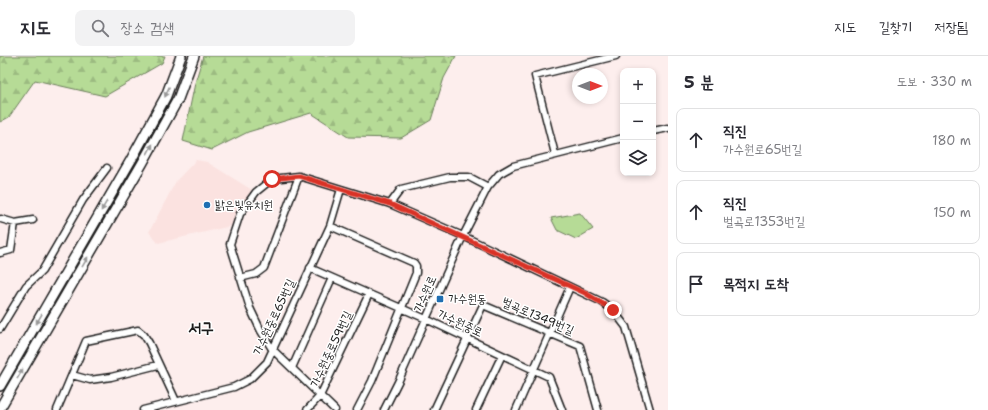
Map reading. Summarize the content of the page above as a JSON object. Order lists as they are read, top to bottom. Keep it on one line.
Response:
{"streets":{"street":["가수원로","벌곡로1349번길","가수원중로65번길","가수원중로","가수원중로59번길"]},"crossings":[["가수원로","가수원중로"],["벌곡로1349번길","가수원중로"],["가수원중로65번길","가수원중로"],["가수원중로","가수원중로59번길"]],"districts":["서구"],"places":{"other":["밝은빛유치원"],"transit":["가수원동"]},"north":"right","page":{"header":"지도","search":"장소 검색","nav":["지도","길찾기","저장됨"],"heading":["5 분","도보 · 330 m"],"map_buttons":["+","−"],"list":[["직진","가수원로65번길","180 m"],["직진","벌곡로1353번길","150 m"],"목적지 도착"]}}
